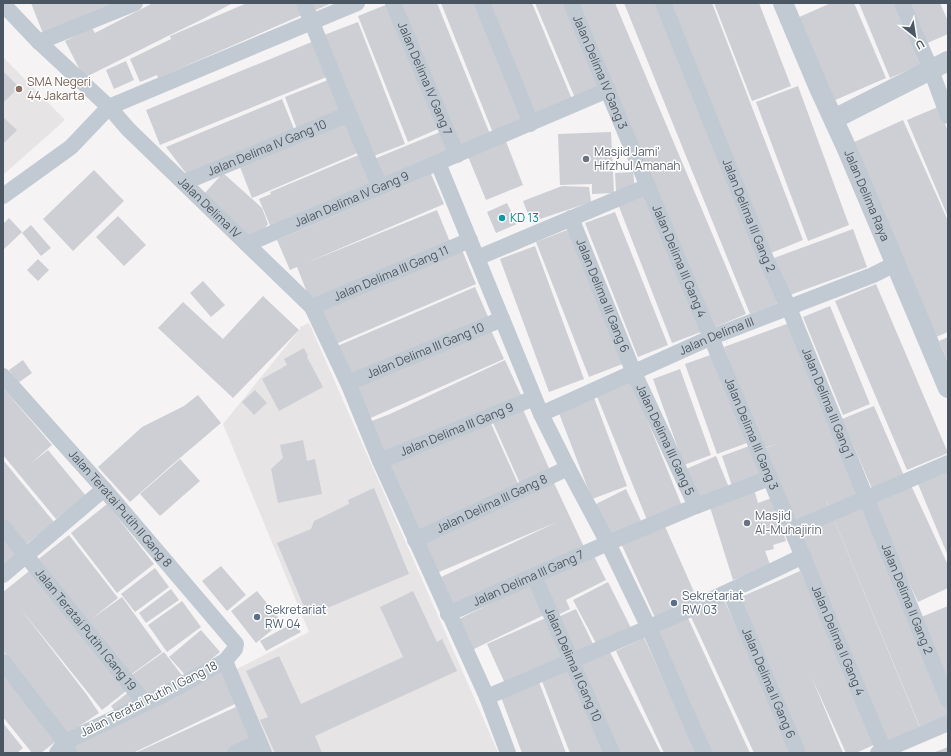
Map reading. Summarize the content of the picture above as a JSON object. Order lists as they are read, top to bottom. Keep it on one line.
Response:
{"streets":{"street":["Jalan Delima IV Gang 3","Jalan Delima IV Gang 7","Jalan Delima IV Gang 10","Jalan Delima Raya","Jalan Delima IV Gang 9","Jalan Delima IV","Jalan Delima III Gang 2","Jalan Delima III Gang 4","Jalan Delima III Gang 11","Jalan Delima III Gang 6","Jalan Delima III","Jalan Delima III Gang 10","Jalan Delima III Gang 1","Jalan Delima III Gang 9","Jalan Delima III Gang 3","Jalan Delima III Gang 5","Jalan Delima III Gang 8","Jalan Teratai Putih II Gang 8","Jalan Delima III Gang 7","Jalan Delima II Gang 2","Jalan Teratai Putih I Gang 19","Jalan Delima II Gang 4","Jalan Delima II Gang 10","Jalan Delima II Gang 6","Jalan Teratai Putih I Gang 18"]},"crossings":[["Jalan Delima IV Gang 3","Jalan Delima IV Gang 9"],["Jalan Delima IV Gang 3","Jalan Delima III Gang 4"],["Jalan Delima IV Gang 7","Jalan Delima IV Gang 9"],["Jalan Delima IV Gang 10","Jalan Delima IV"],["Jalan Delima Raya","Jalan Delima III"],["Jalan Delima IV Gang 9","Jalan Delima IV"],["Jalan Delima IV","Jalan Delima III Gang 11"],["Jalan Delima III Gang 2","Jalan Delima III"],["Jalan Delima III Gang 2","Jalan Delima III Gang 1"],["Jalan Delima III Gang 4","Jalan Delima III"],["Jalan Delima III Gang 4","Jalan Delima III Gang 3"],["Jalan Delima III Gang 6","Jalan Delima III"],["Jalan Delima III Gang 6","Jalan Delima III Gang 5"],["Jalan Delima III","Jalan Delima III Gang 1"],["Jalan Delima III","Jalan Delima III Gang 3"],["Jalan Delima III","Jalan Delima III Gang 5"],["Jalan Delima III Gang 1","Jalan Delima II Gang 2"],["Jalan Delima III Gang 3","Jalan Delima III Gang 7"],["Jalan Delima III Gang 3","Jalan Delima II Gang 4"],["Jalan Delima III Gang 5","Jalan Delima III Gang 7"],["Jalan Teratai Putih II Gang 8","Jalan Teratai Putih I Gang 18"],["Jalan Delima III Gang 7","Jalan Delima II Gang 10"],["Jalan Teratai Putih I Gang 19","Jalan Teratai Putih I Gang 18"]],"places":["SMA Negeri 44 Jakarta","Masjid Jami' Hifzhul Amanah","KD 13","Masjid Al-Muhajirin","Sekretariat RW 03","Sekretariat RW 04"],"north":"bottom right"}
